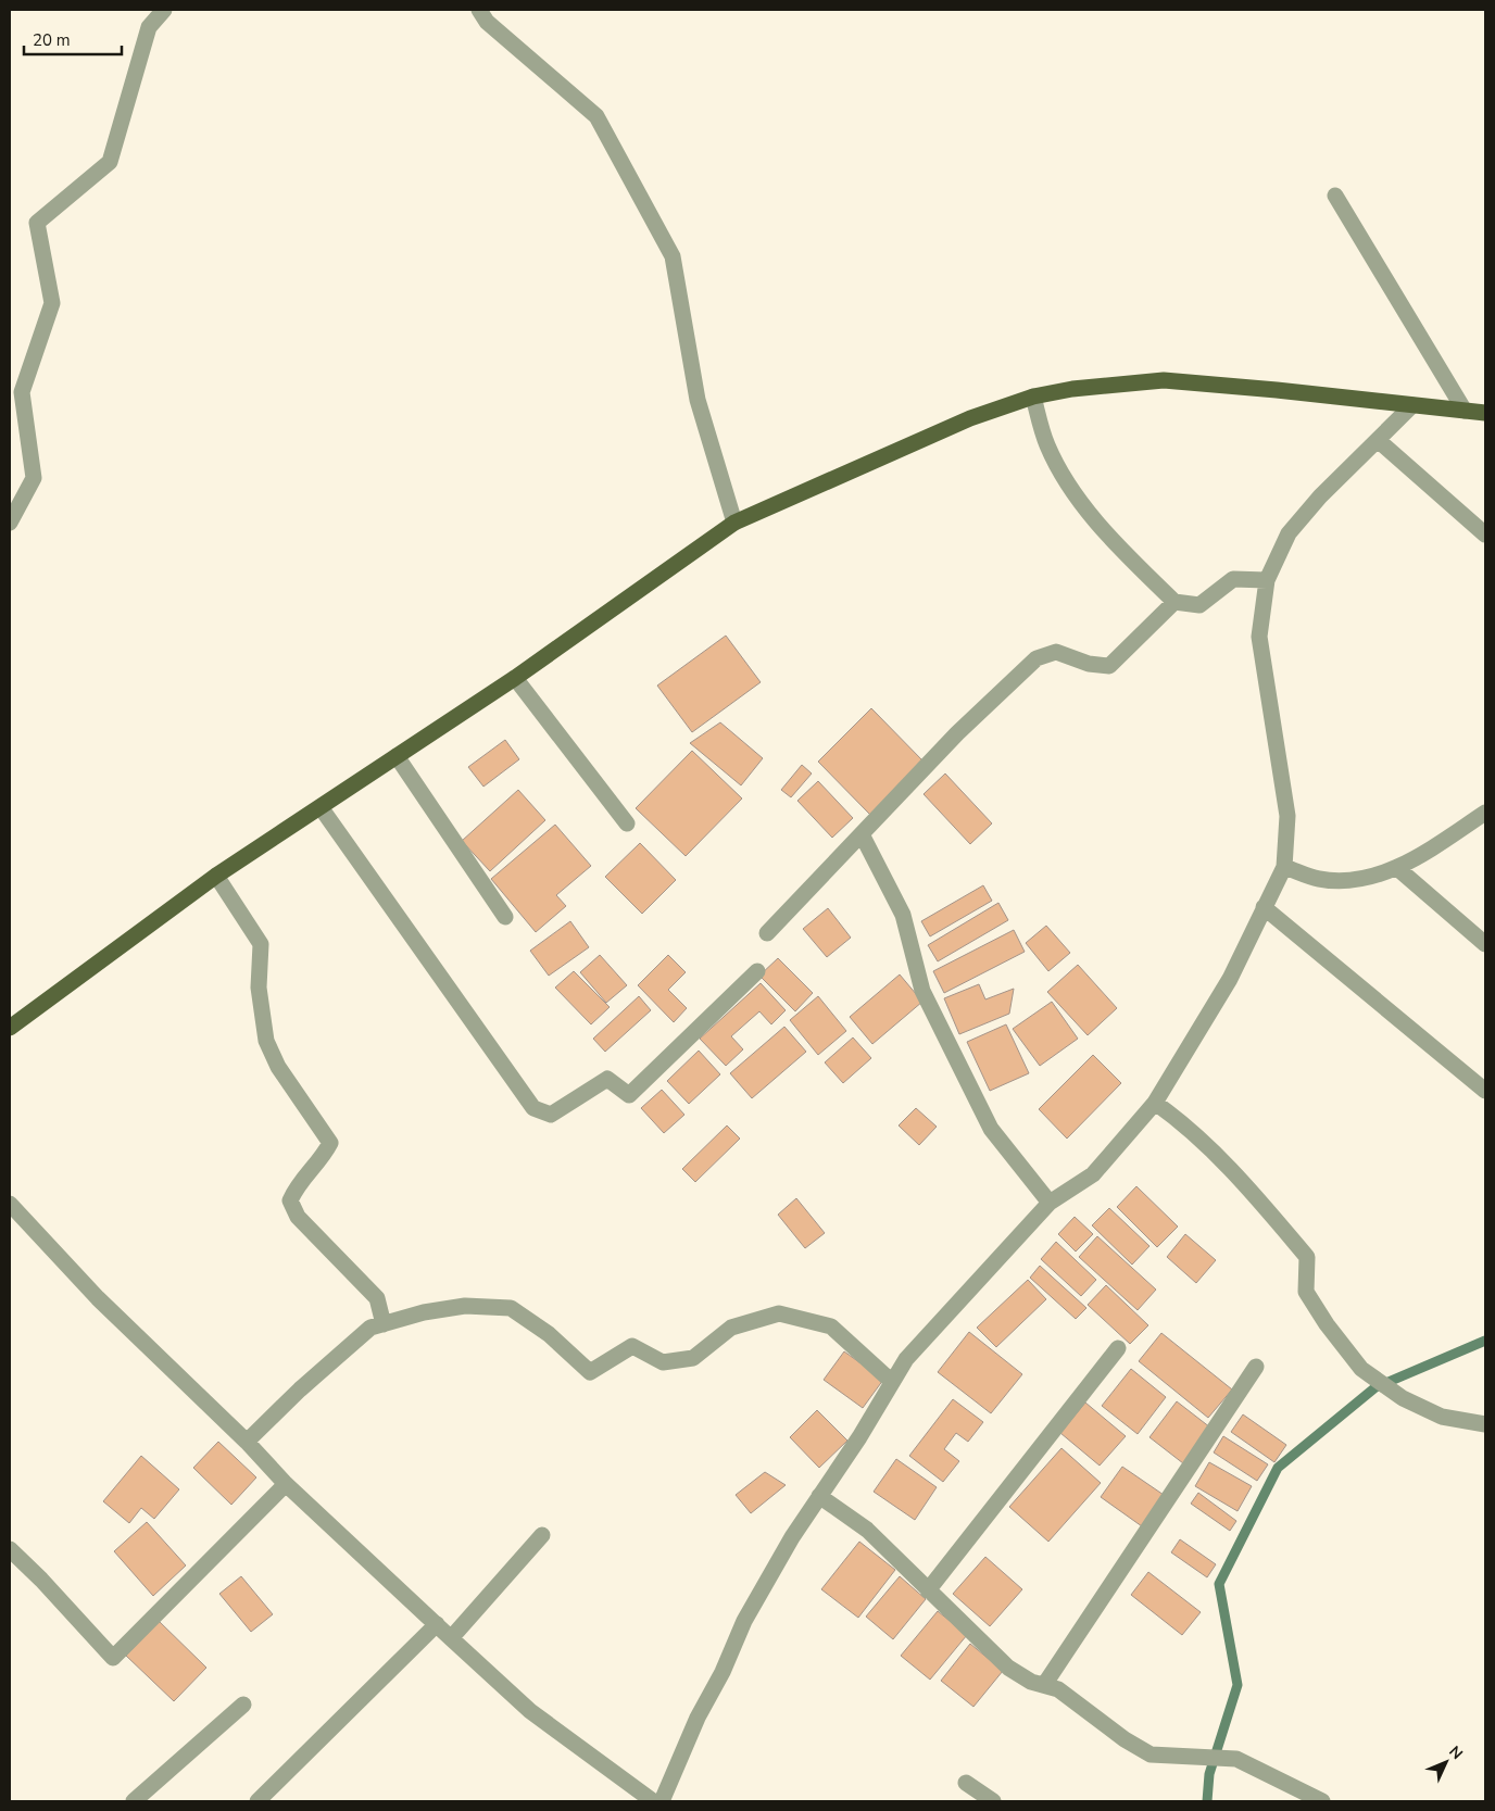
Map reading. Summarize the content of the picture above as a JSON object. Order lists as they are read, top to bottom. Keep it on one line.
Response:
{"scale_bar":"20 m","north":"top right"}
